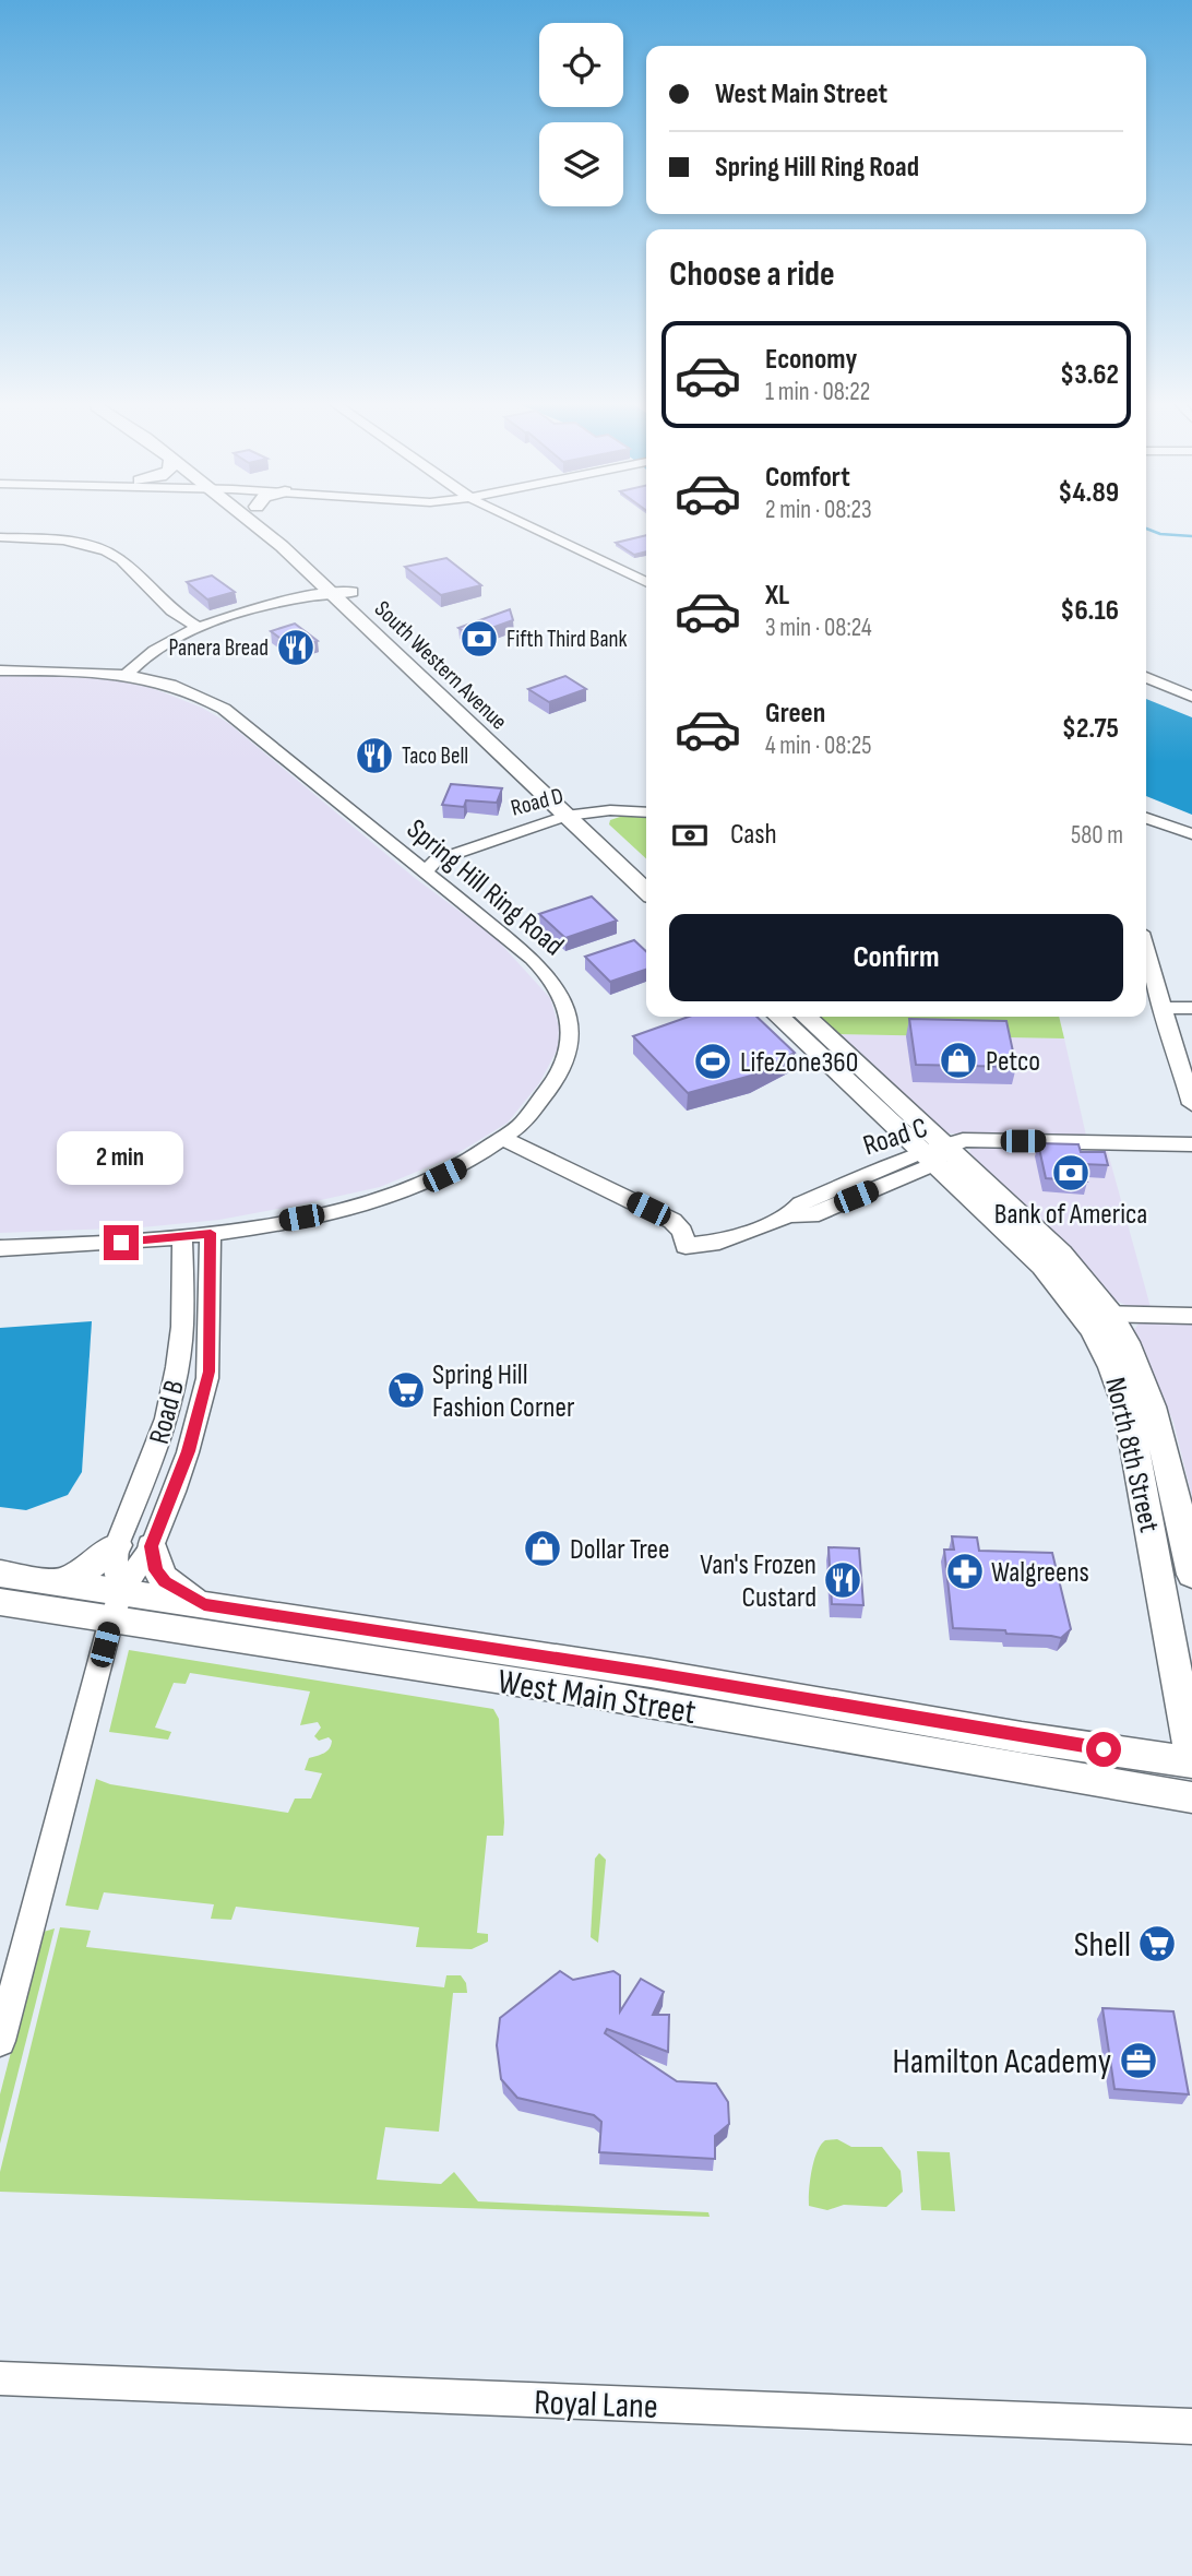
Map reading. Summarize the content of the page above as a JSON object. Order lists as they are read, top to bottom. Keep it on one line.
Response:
{"streets":{"main road":["South Western Avenue","North 8th Street","West Main Street"],"street":["Road D","Spring Hill Ring Road","Road C","Road B","Royal Lane"]},"crossings":[["South Western Avenue","Road D"],["Road D","Spring Hill Ring Road"],["Spring Hill Ring Road","Road C"],["Spring Hill Ring Road","Road B"],["Road C","North 8th Street"],["Road B","West Main Street"],["North 8th Street","West Main Street"]],"places":{"bank":["Fifth Third Bank","Bank of America"],"restaurant":["Panera Bread","Taco Bell","Van's Frozen Custard"],"shop":["Petco","Dollar Tree"],"sports":["LifeZone360"],"supermarket":["Spring Hill Fashion Corner","Shell"],"pharmacy":["Walgreens"],"office":["Hamilton Academy"]},"page":{"banner":["West Main Street","Spring Hill Ring Road"],"heading":"Choose a ride","list":[{"name":"Economy","note":"1 min · 08:22","value":"$3.62"},{"name":"Comfort","note":"2 min · 08:23","value":"$4.89"},{"name":"XL","note":"3 min · 08:24","value":"$6.16"},{"name":"Green","note":"4 min · 08:25","value":"$2.75"}],"pay":["Cash","580 m"],"buttons":"Confirm","bubble":"2 min"}}
